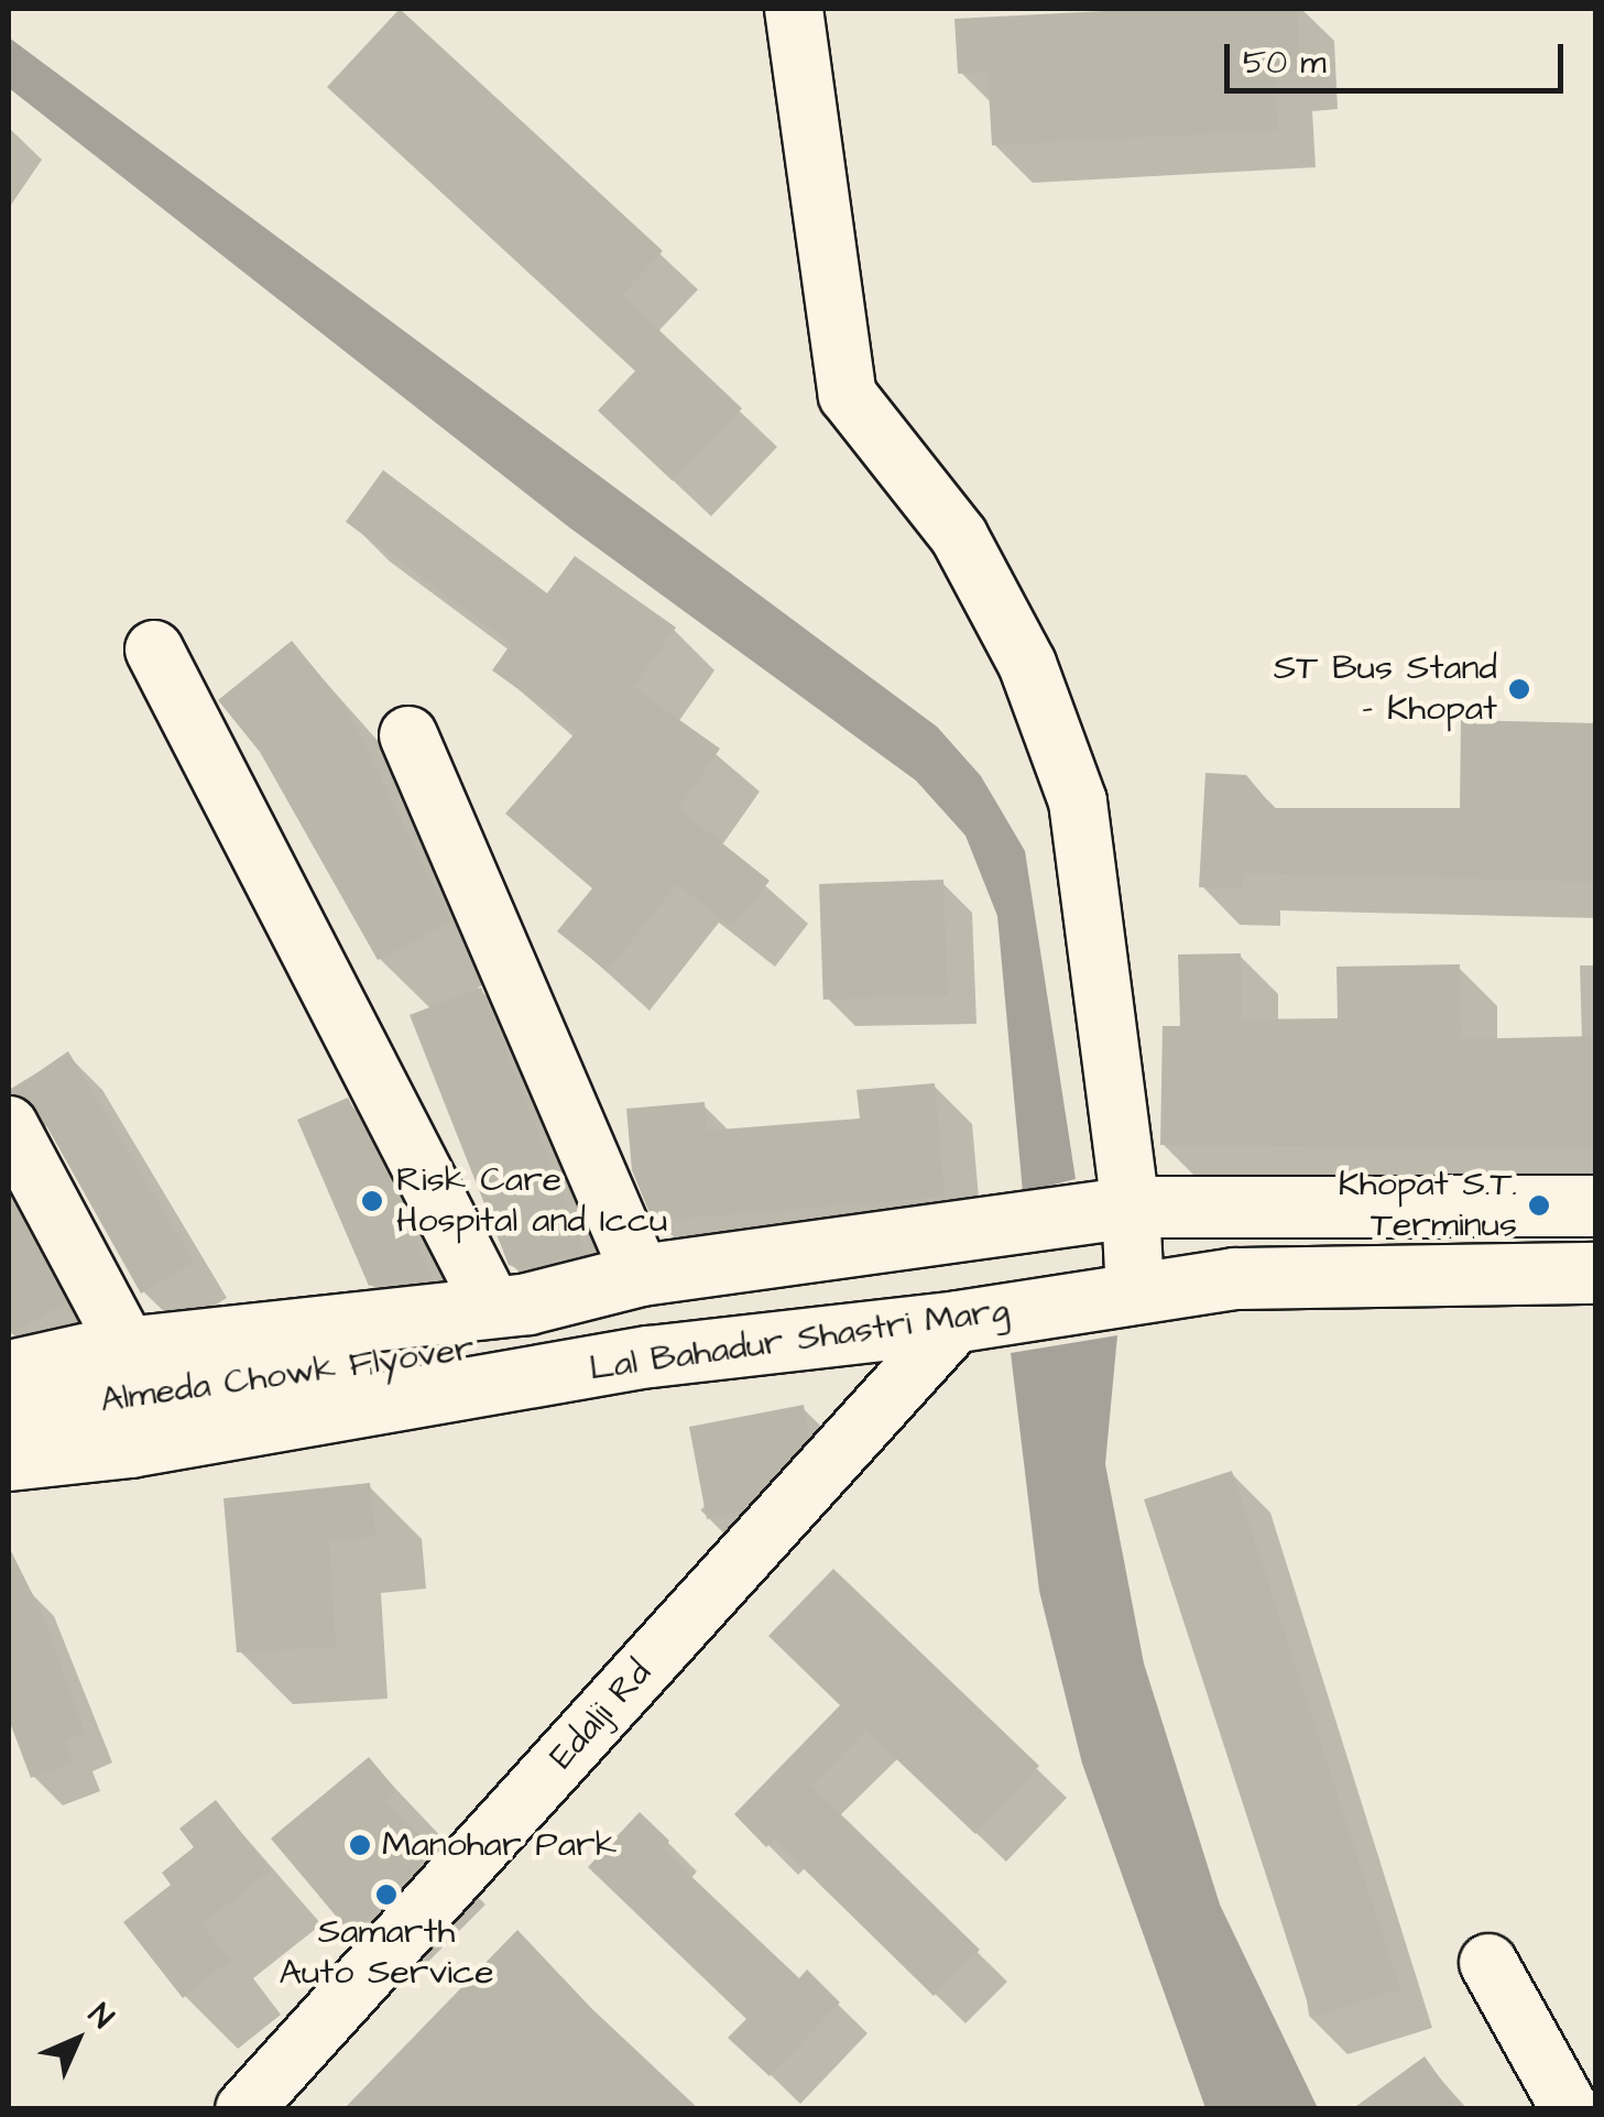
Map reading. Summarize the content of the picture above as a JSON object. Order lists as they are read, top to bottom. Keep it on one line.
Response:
{"streets":{"main road":["Lal Bahadur Shastri Marg","Almeda Chowk Flyover"],"street":["Edalji Rd"]},"crossings":[["Lal Bahadur Shastri Marg","Edalji Rd"]],"places":["ST Bus Stand - Khopat","Risk Care Hospital and Iccu","Khopat S.T. Terminus","Manohar Park","Samarth Auto Service"],"scale_bar":"50 m","north":"top right"}
